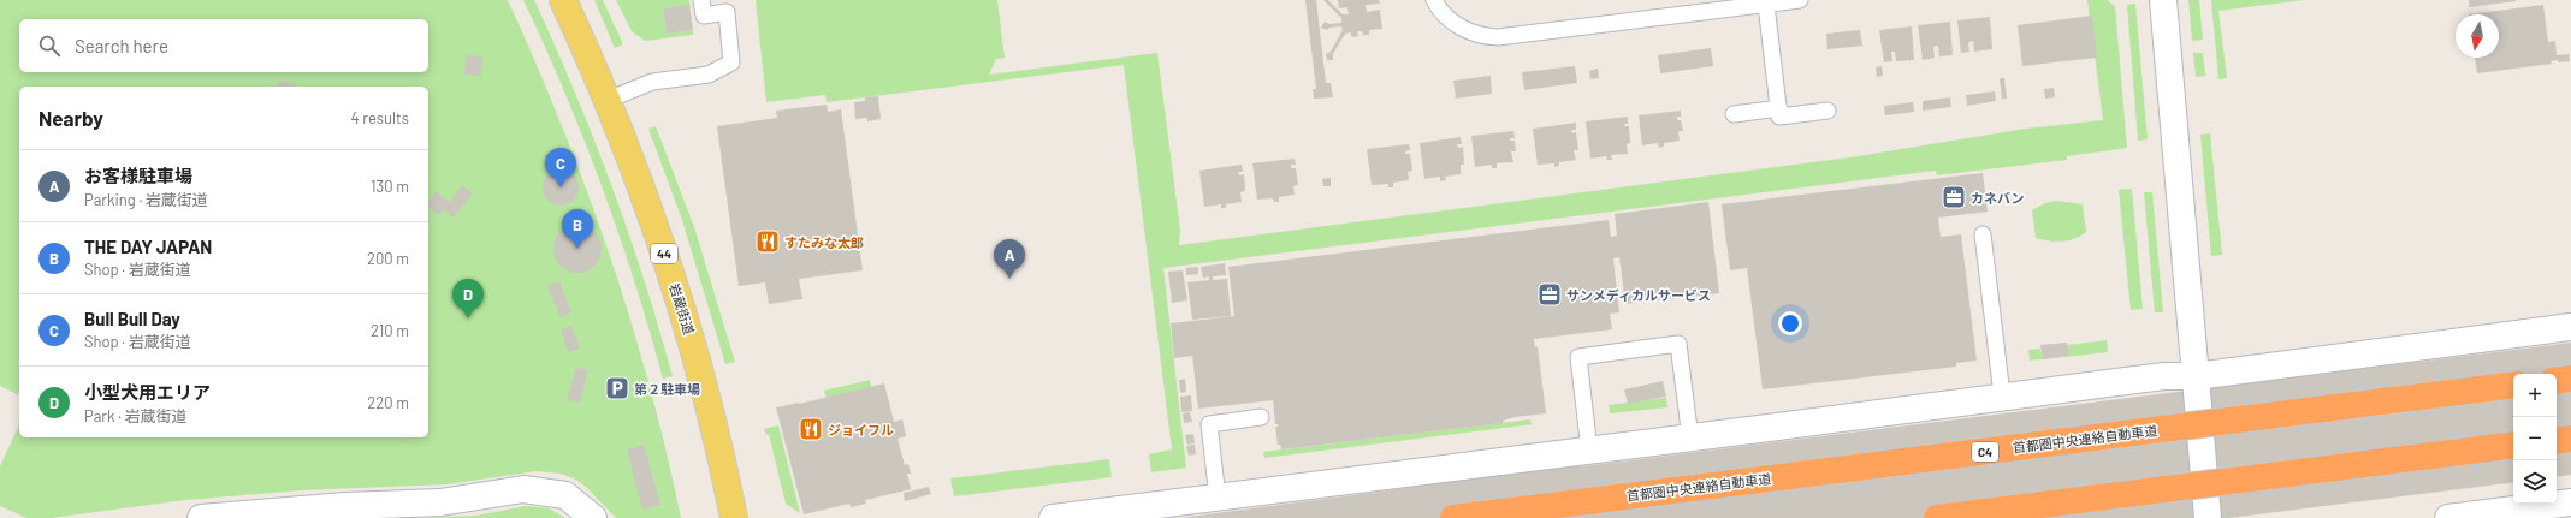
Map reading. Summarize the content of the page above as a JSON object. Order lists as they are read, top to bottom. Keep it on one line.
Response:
{"streets":{"highway":["首都圏中央連絡自動車道","C4"],"main road":["44","岩蔵街道"]},"places":{"office":["カネバン","サンメディカルサービス"],"restaurant":["すたみな太郎","ジョイフル"],"parking":["第２駐車場"]},"north":"bottom","page":{"search":"Search here","heading":["Nearby","4 results"],"pins":["C","B","A","D"],"list":[{"mark":"A","name":"お客様駐車場","note":"Parking · 岩蔵街道","value":"130 m"},{"mark":"B","name":"THE DAY JAPAN","note":"Shop · 岩蔵街道","value":"200 m"},{"mark":"C","name":"Bull Bull Day","note":"Shop · 岩蔵街道","value":"210 m"},{"mark":"D","name":"小型犬用エリア","note":"Park · 岩蔵街道","value":"220 m"}],"map_buttons":["+","−"]}}
